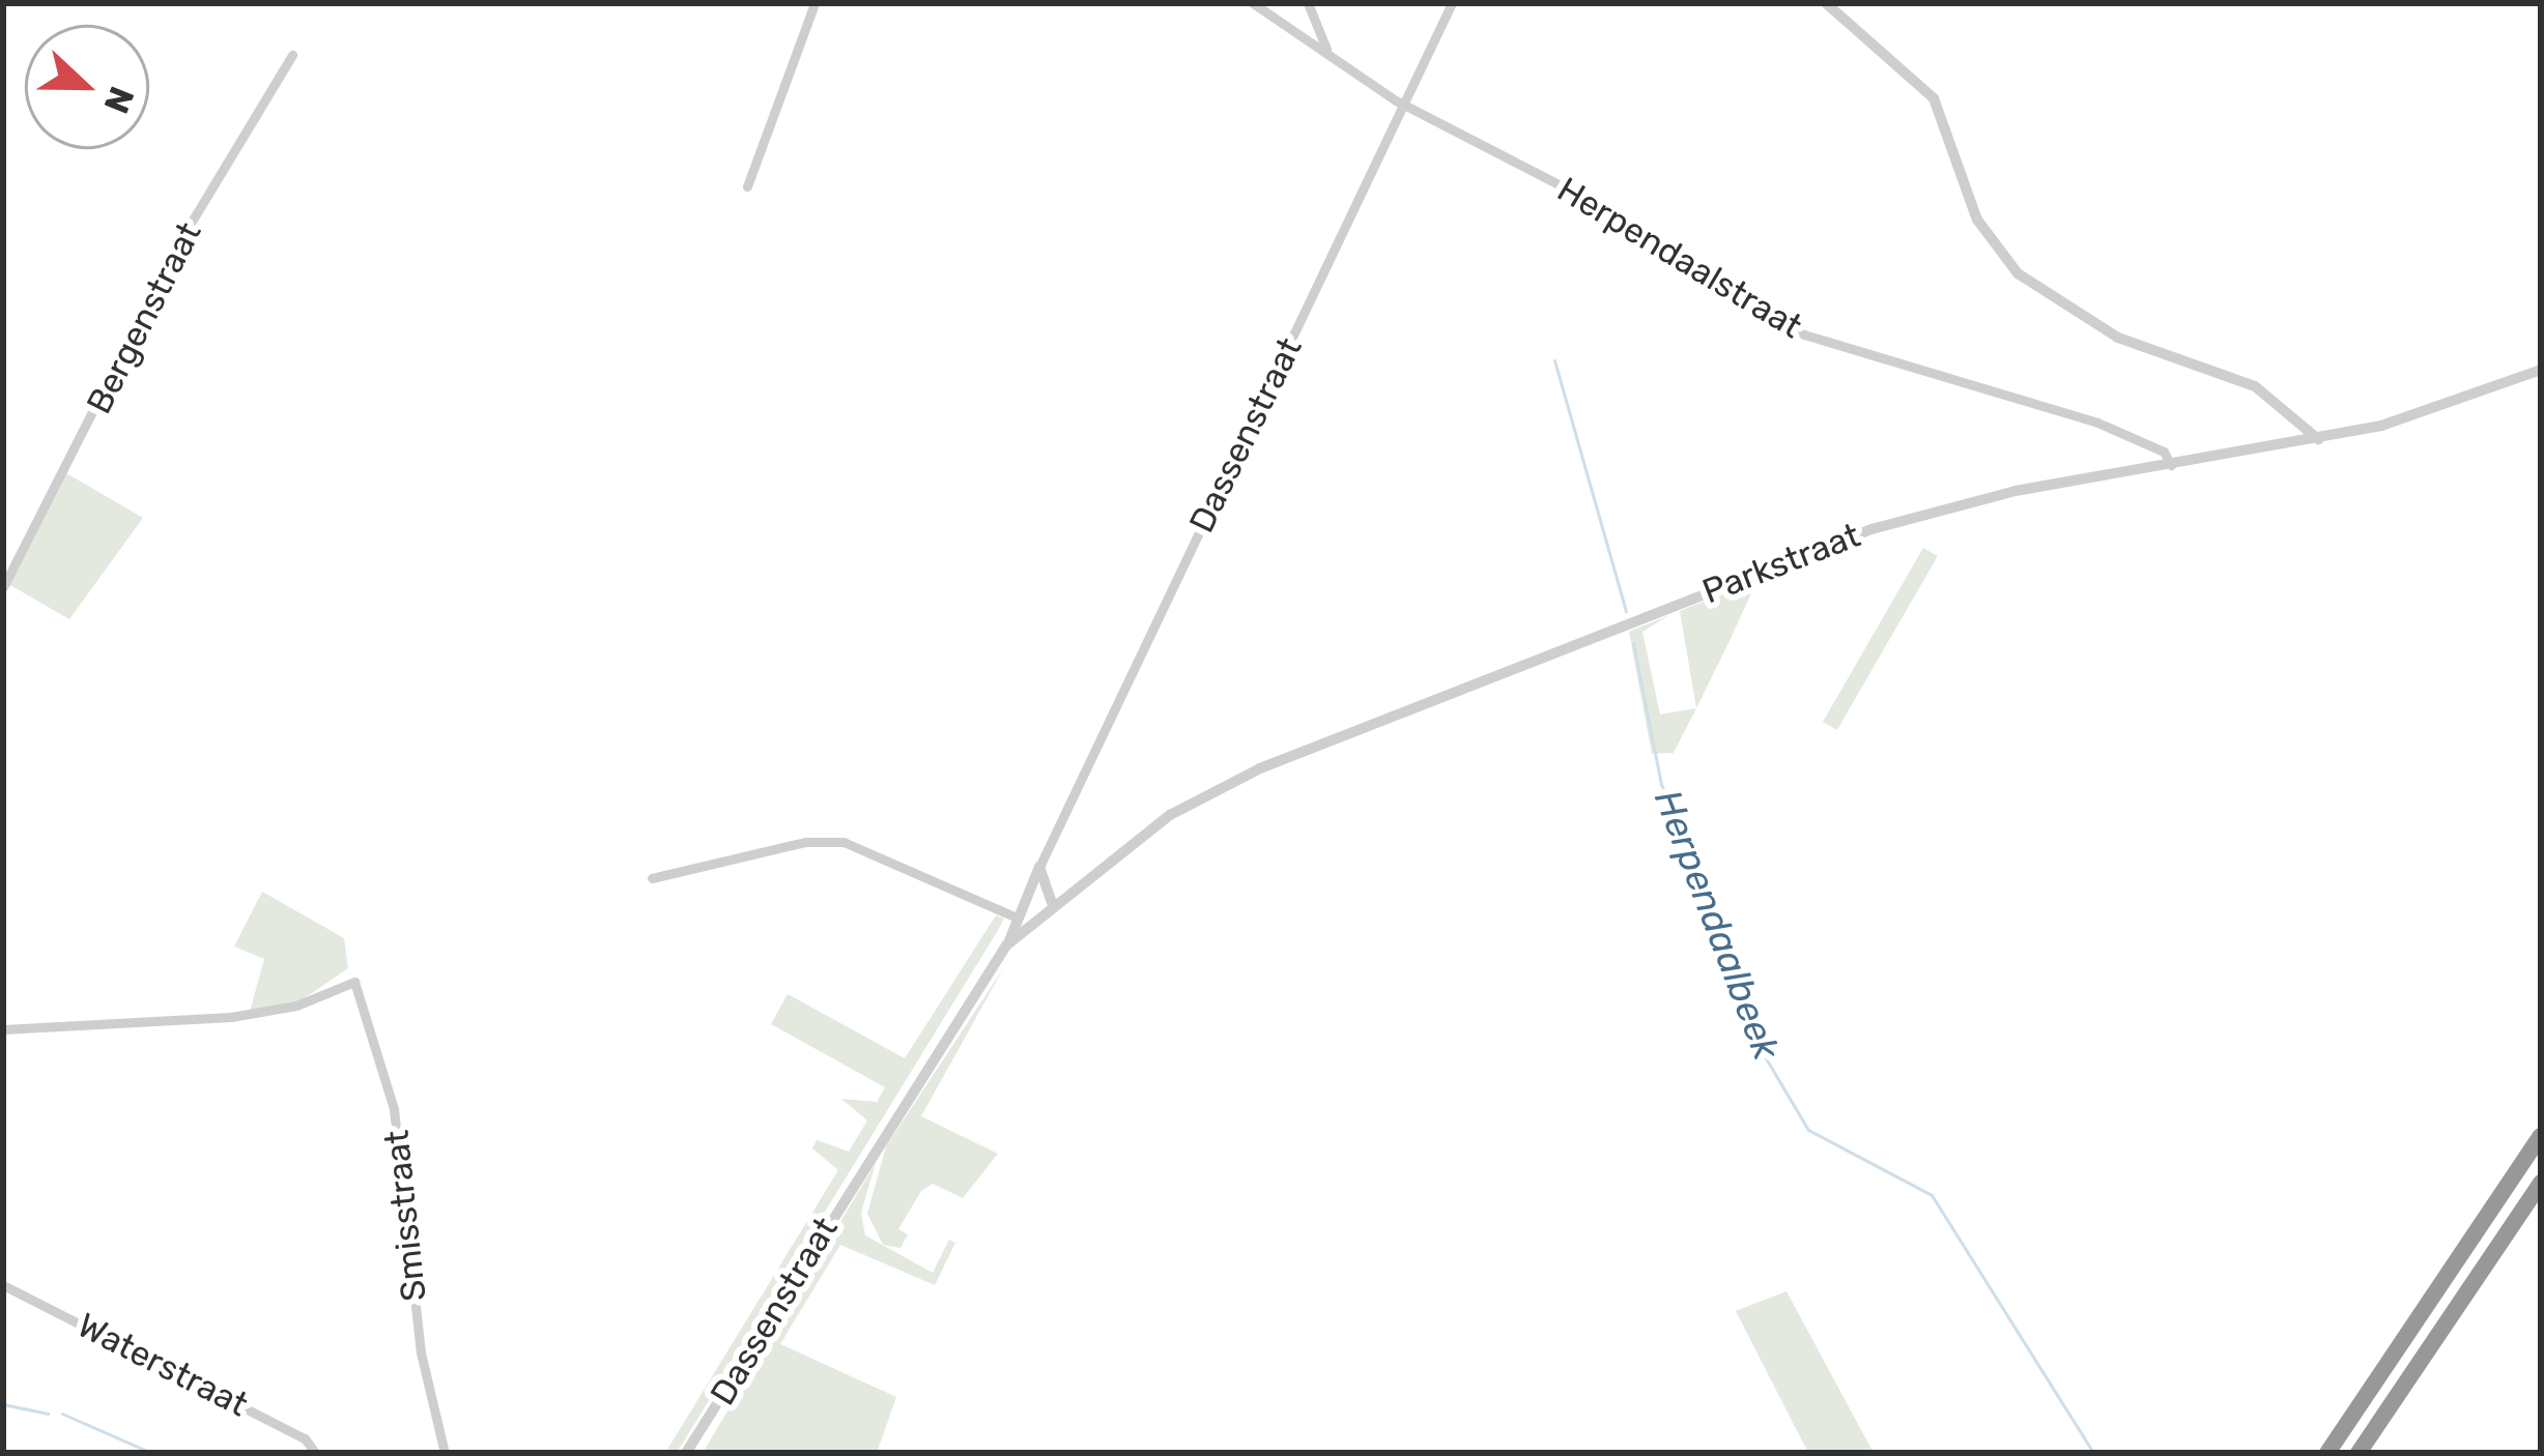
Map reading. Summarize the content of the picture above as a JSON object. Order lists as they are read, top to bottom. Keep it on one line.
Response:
{"streets":{"street":["Herpendaalstraat","Bergenstraat","Dassenstraat","Parkstraat","Smisstraat","Waterstraat"]},"crossings":[["Herpendaalstraat","Dassenstraat"],["Herpendaalstraat","Parkstraat"],["Dassenstraat","Parkstraat"]],"water":["Herpendaalbeek"],"north":"right"}
